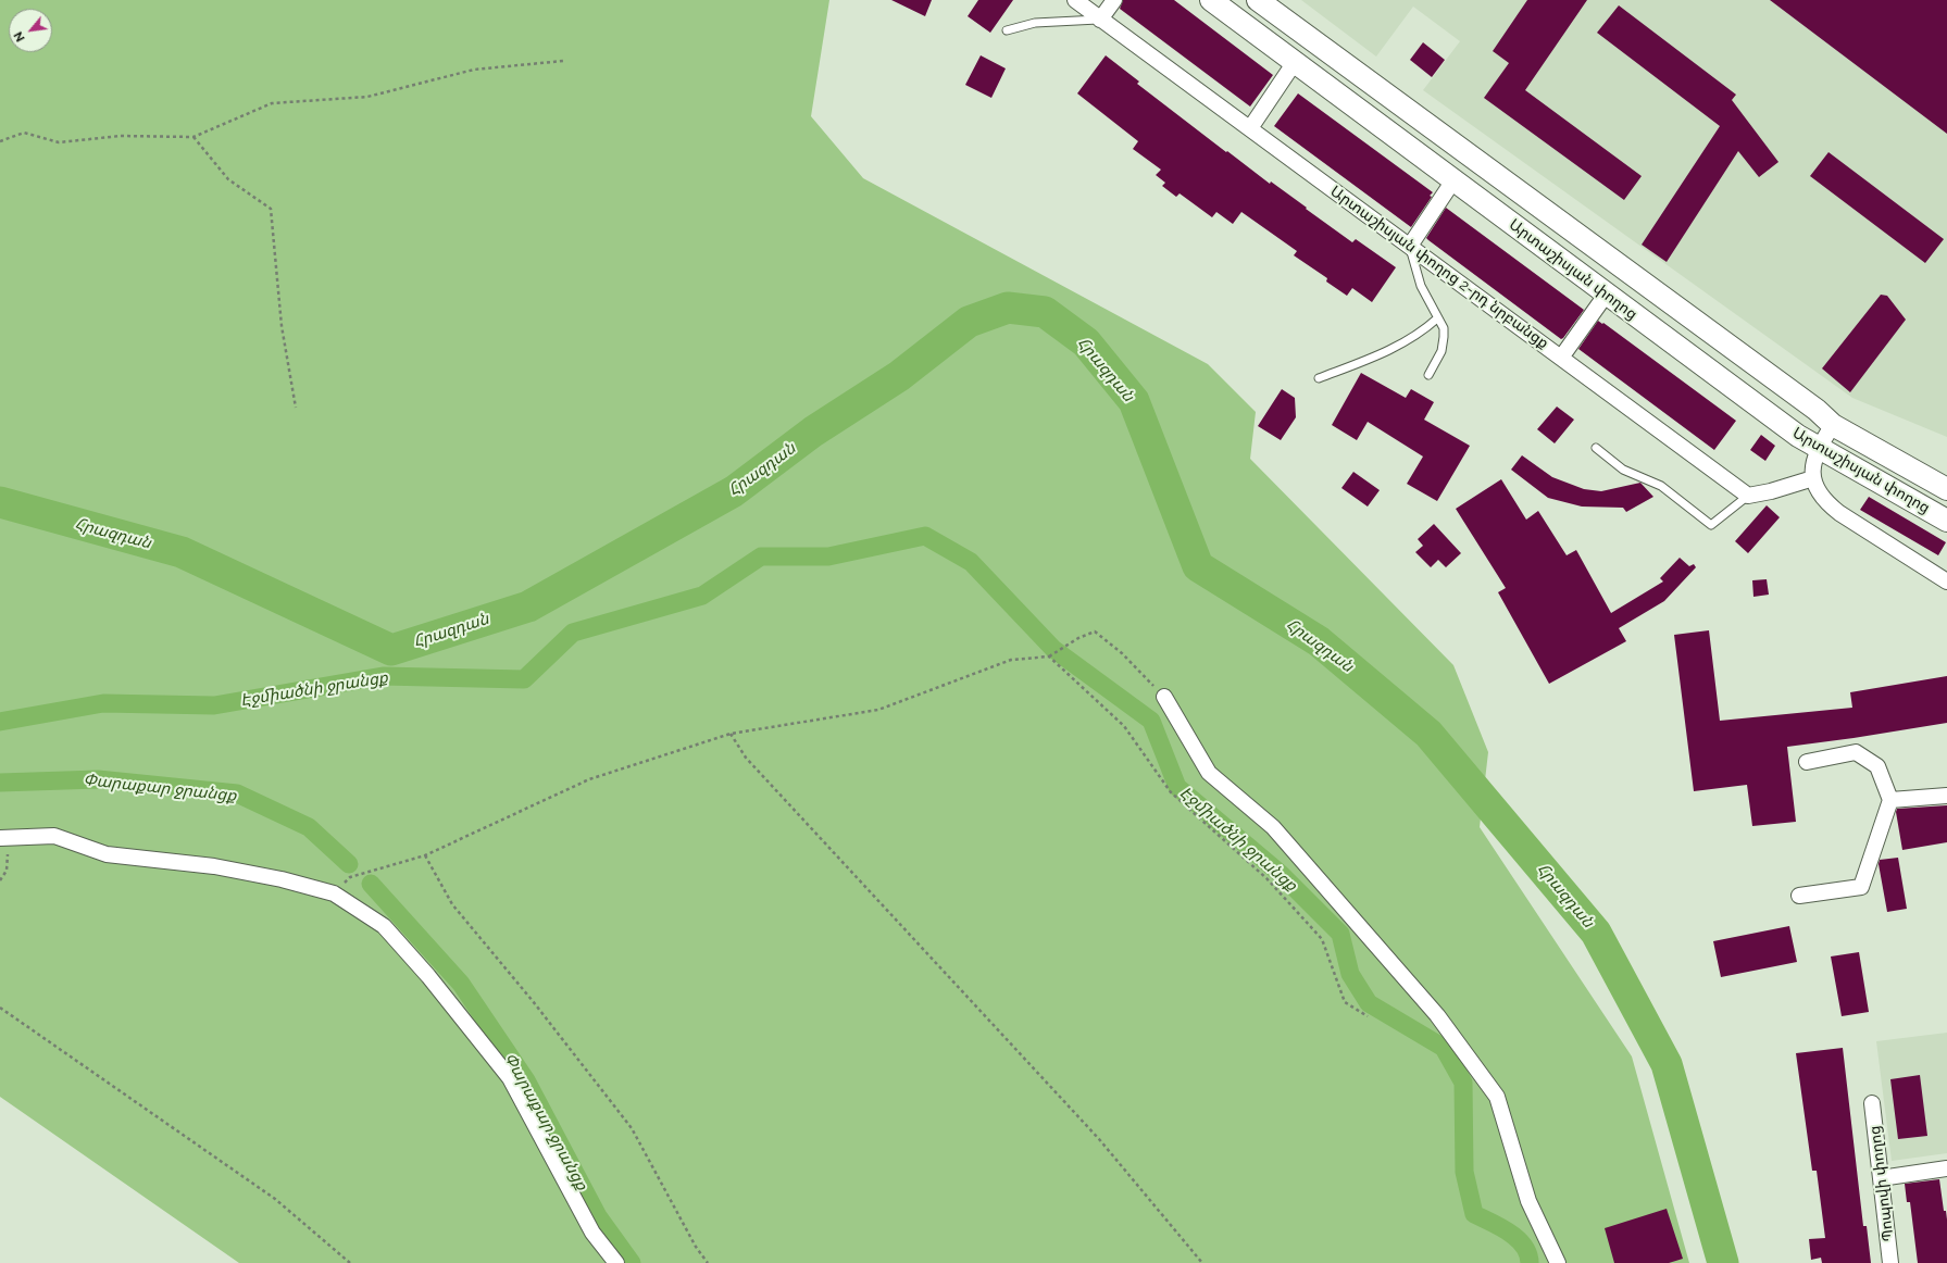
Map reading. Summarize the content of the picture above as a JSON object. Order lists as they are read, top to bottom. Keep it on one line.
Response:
{"streets":{"main road":["Արտաշիսյան փողոց"],"street":["Արտաշիսյան փողոց 2-րդ նրբանցք","Պոպովի փողոց"]},"water":["Հրազդան","Էջմիածնի ջրանցք","Փարաքար ջրանցք"],"north":"bottom left"}
